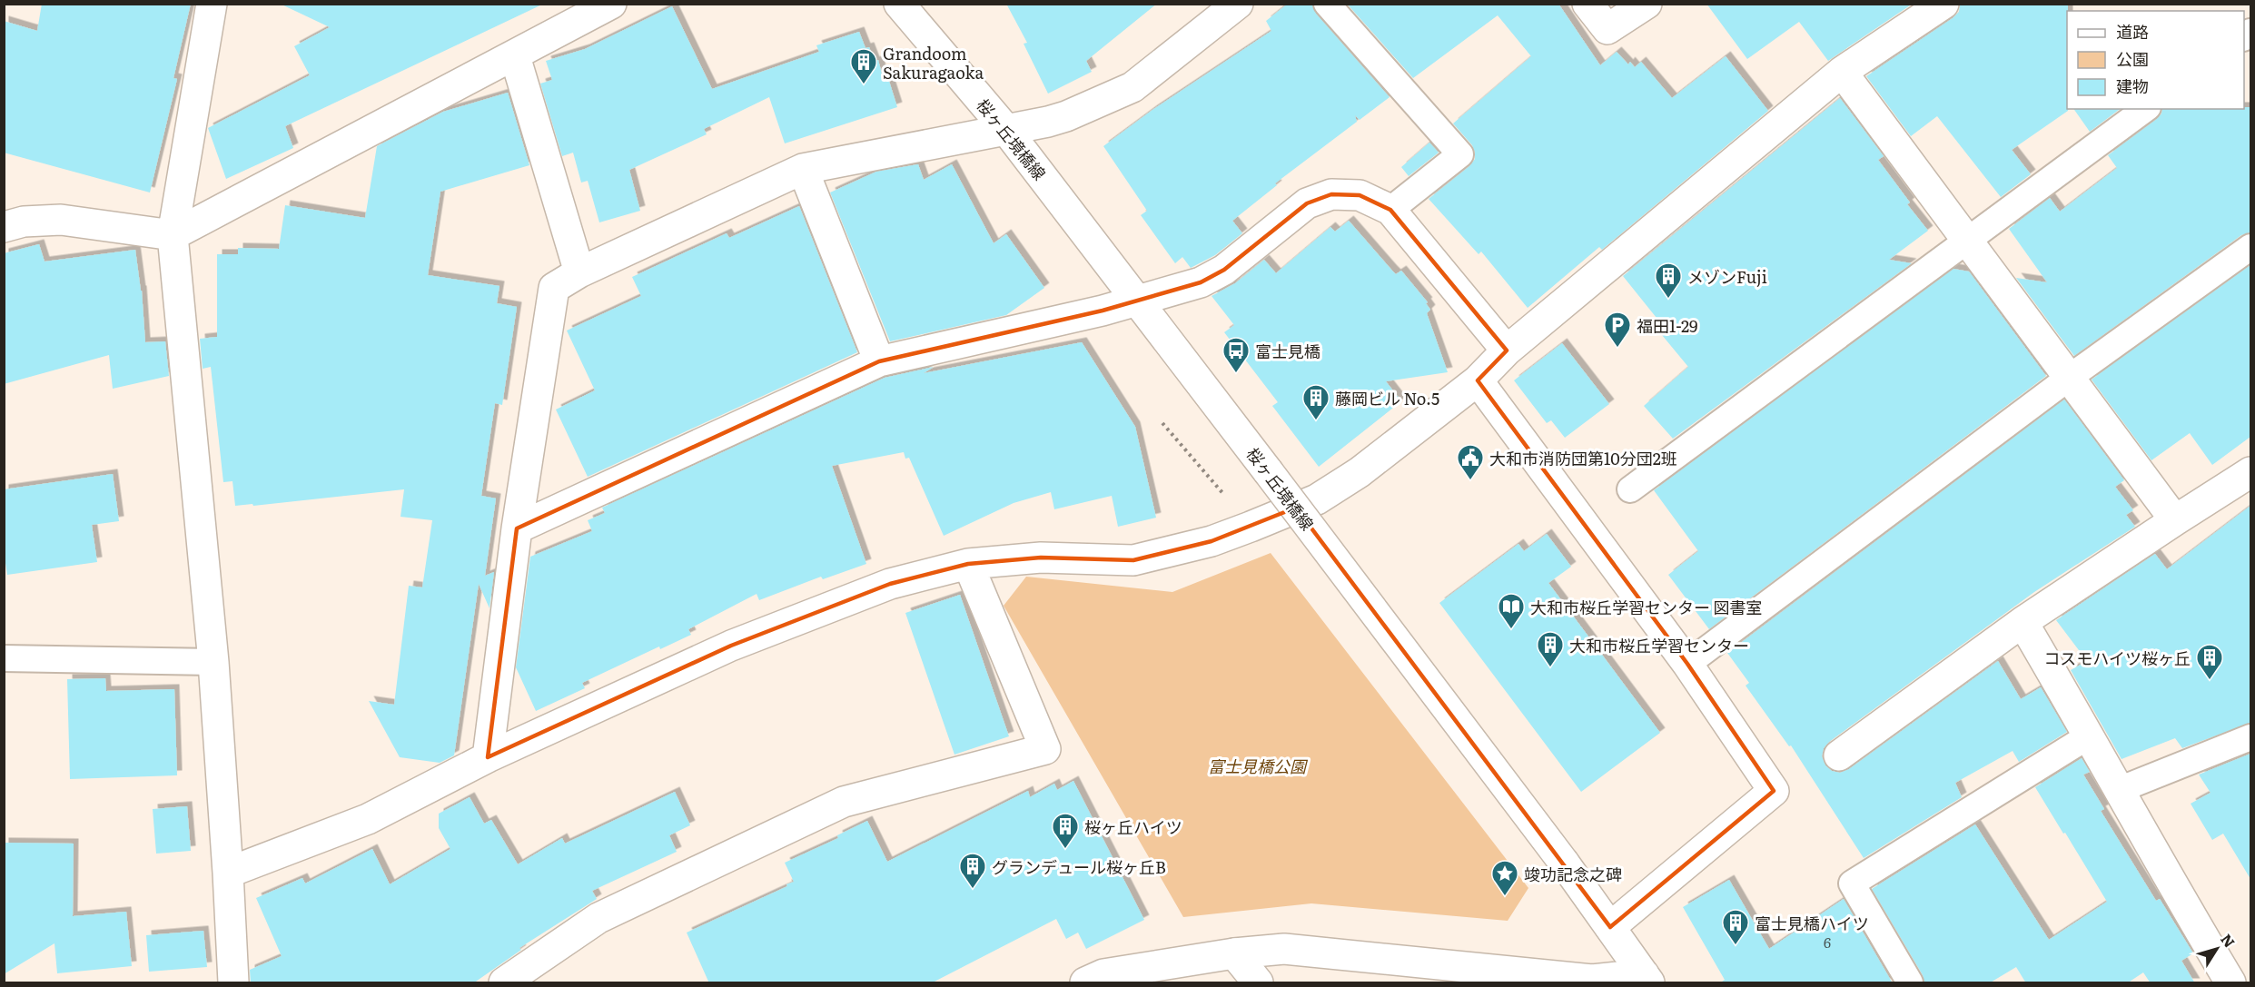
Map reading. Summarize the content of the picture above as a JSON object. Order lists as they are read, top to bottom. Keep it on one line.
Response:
{"streets":{"street":["桜ヶ丘境橋線"]},"parks":["富士見橋公園"],"places":{"building":["Grandoom Sakuragaoka","メゾンFuji","藤岡ビル No.5","大和市桜丘学習センター","コスモハイツ桜ヶ丘","桜ヶ丘ハイツ","グランデュール桜ヶ丘B","富士見橋ハイツ"],"parking":["福田1-29"],"bus stop":["富士見橋"],"public building":["大和市消防団第10分団2班"],"library":["大和市桜丘学習センター 図書室"],"place":["竣功記念之碑"]},"house_numbers":["6"],"legend":["道路","公園","建物"],"north":"top right"}
